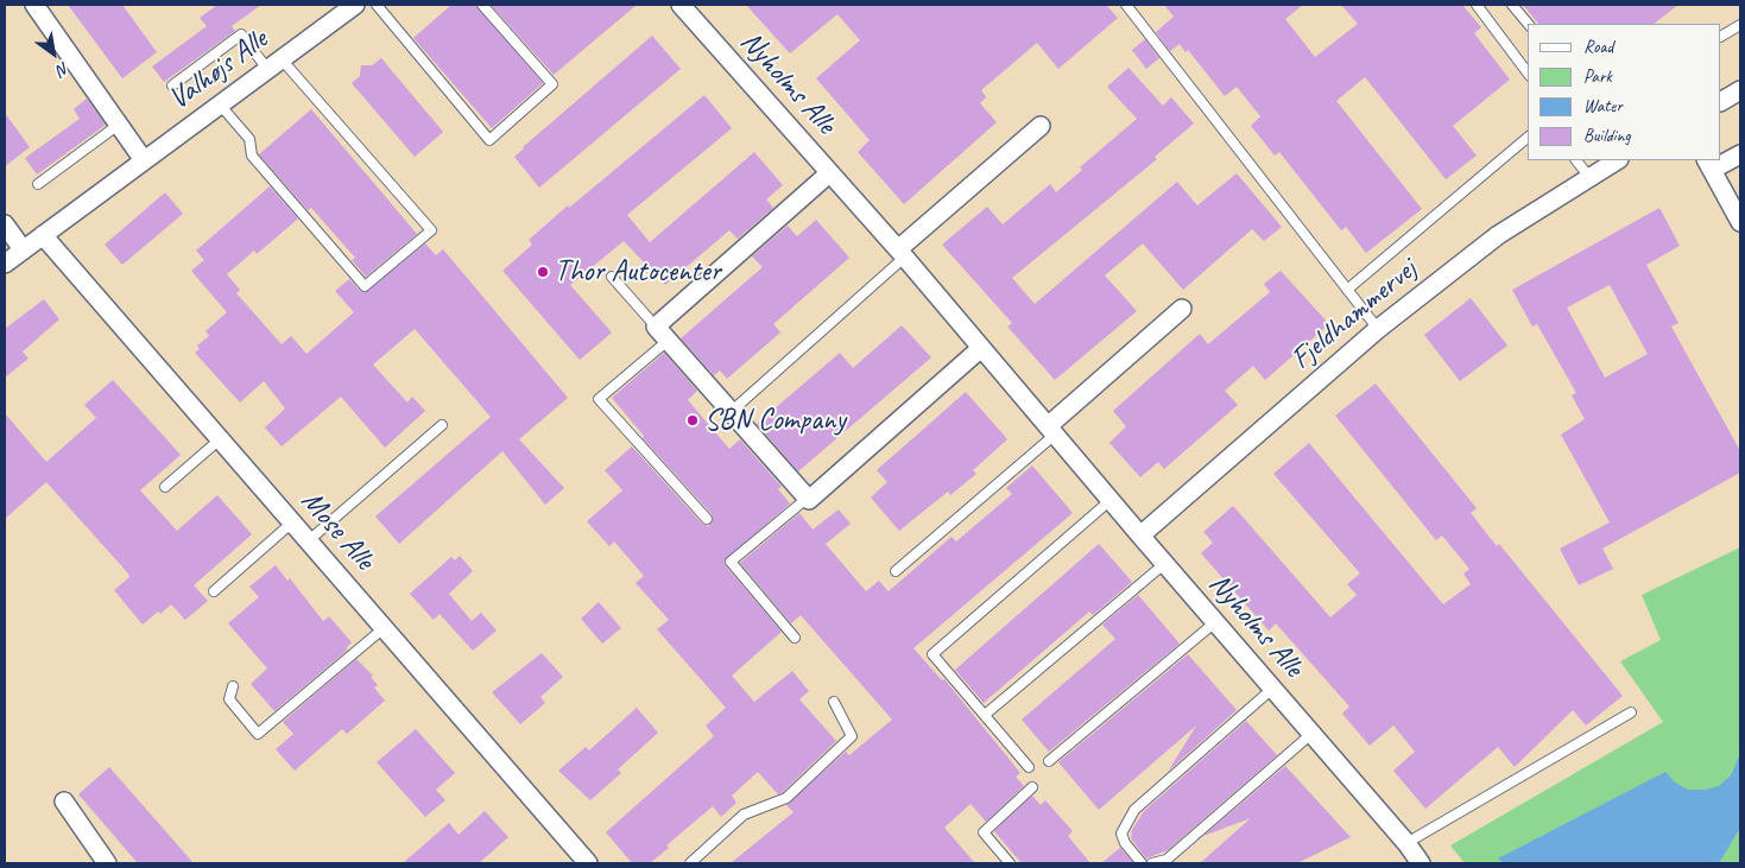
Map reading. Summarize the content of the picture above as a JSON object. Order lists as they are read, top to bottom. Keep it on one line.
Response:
{"streets":{"street":["Valhøjs Alle","Nyholms Alle","Fjeldhammervej","Mose Alle"]},"crossings":[["Valhøjs Alle","Mose Alle"],["Nyholms Alle","Fjeldhammervej"]],"places":["Thor Autocenter","SBN Company"],"legend":["Road","Park","Water","Building"],"north":"bottom right"}
